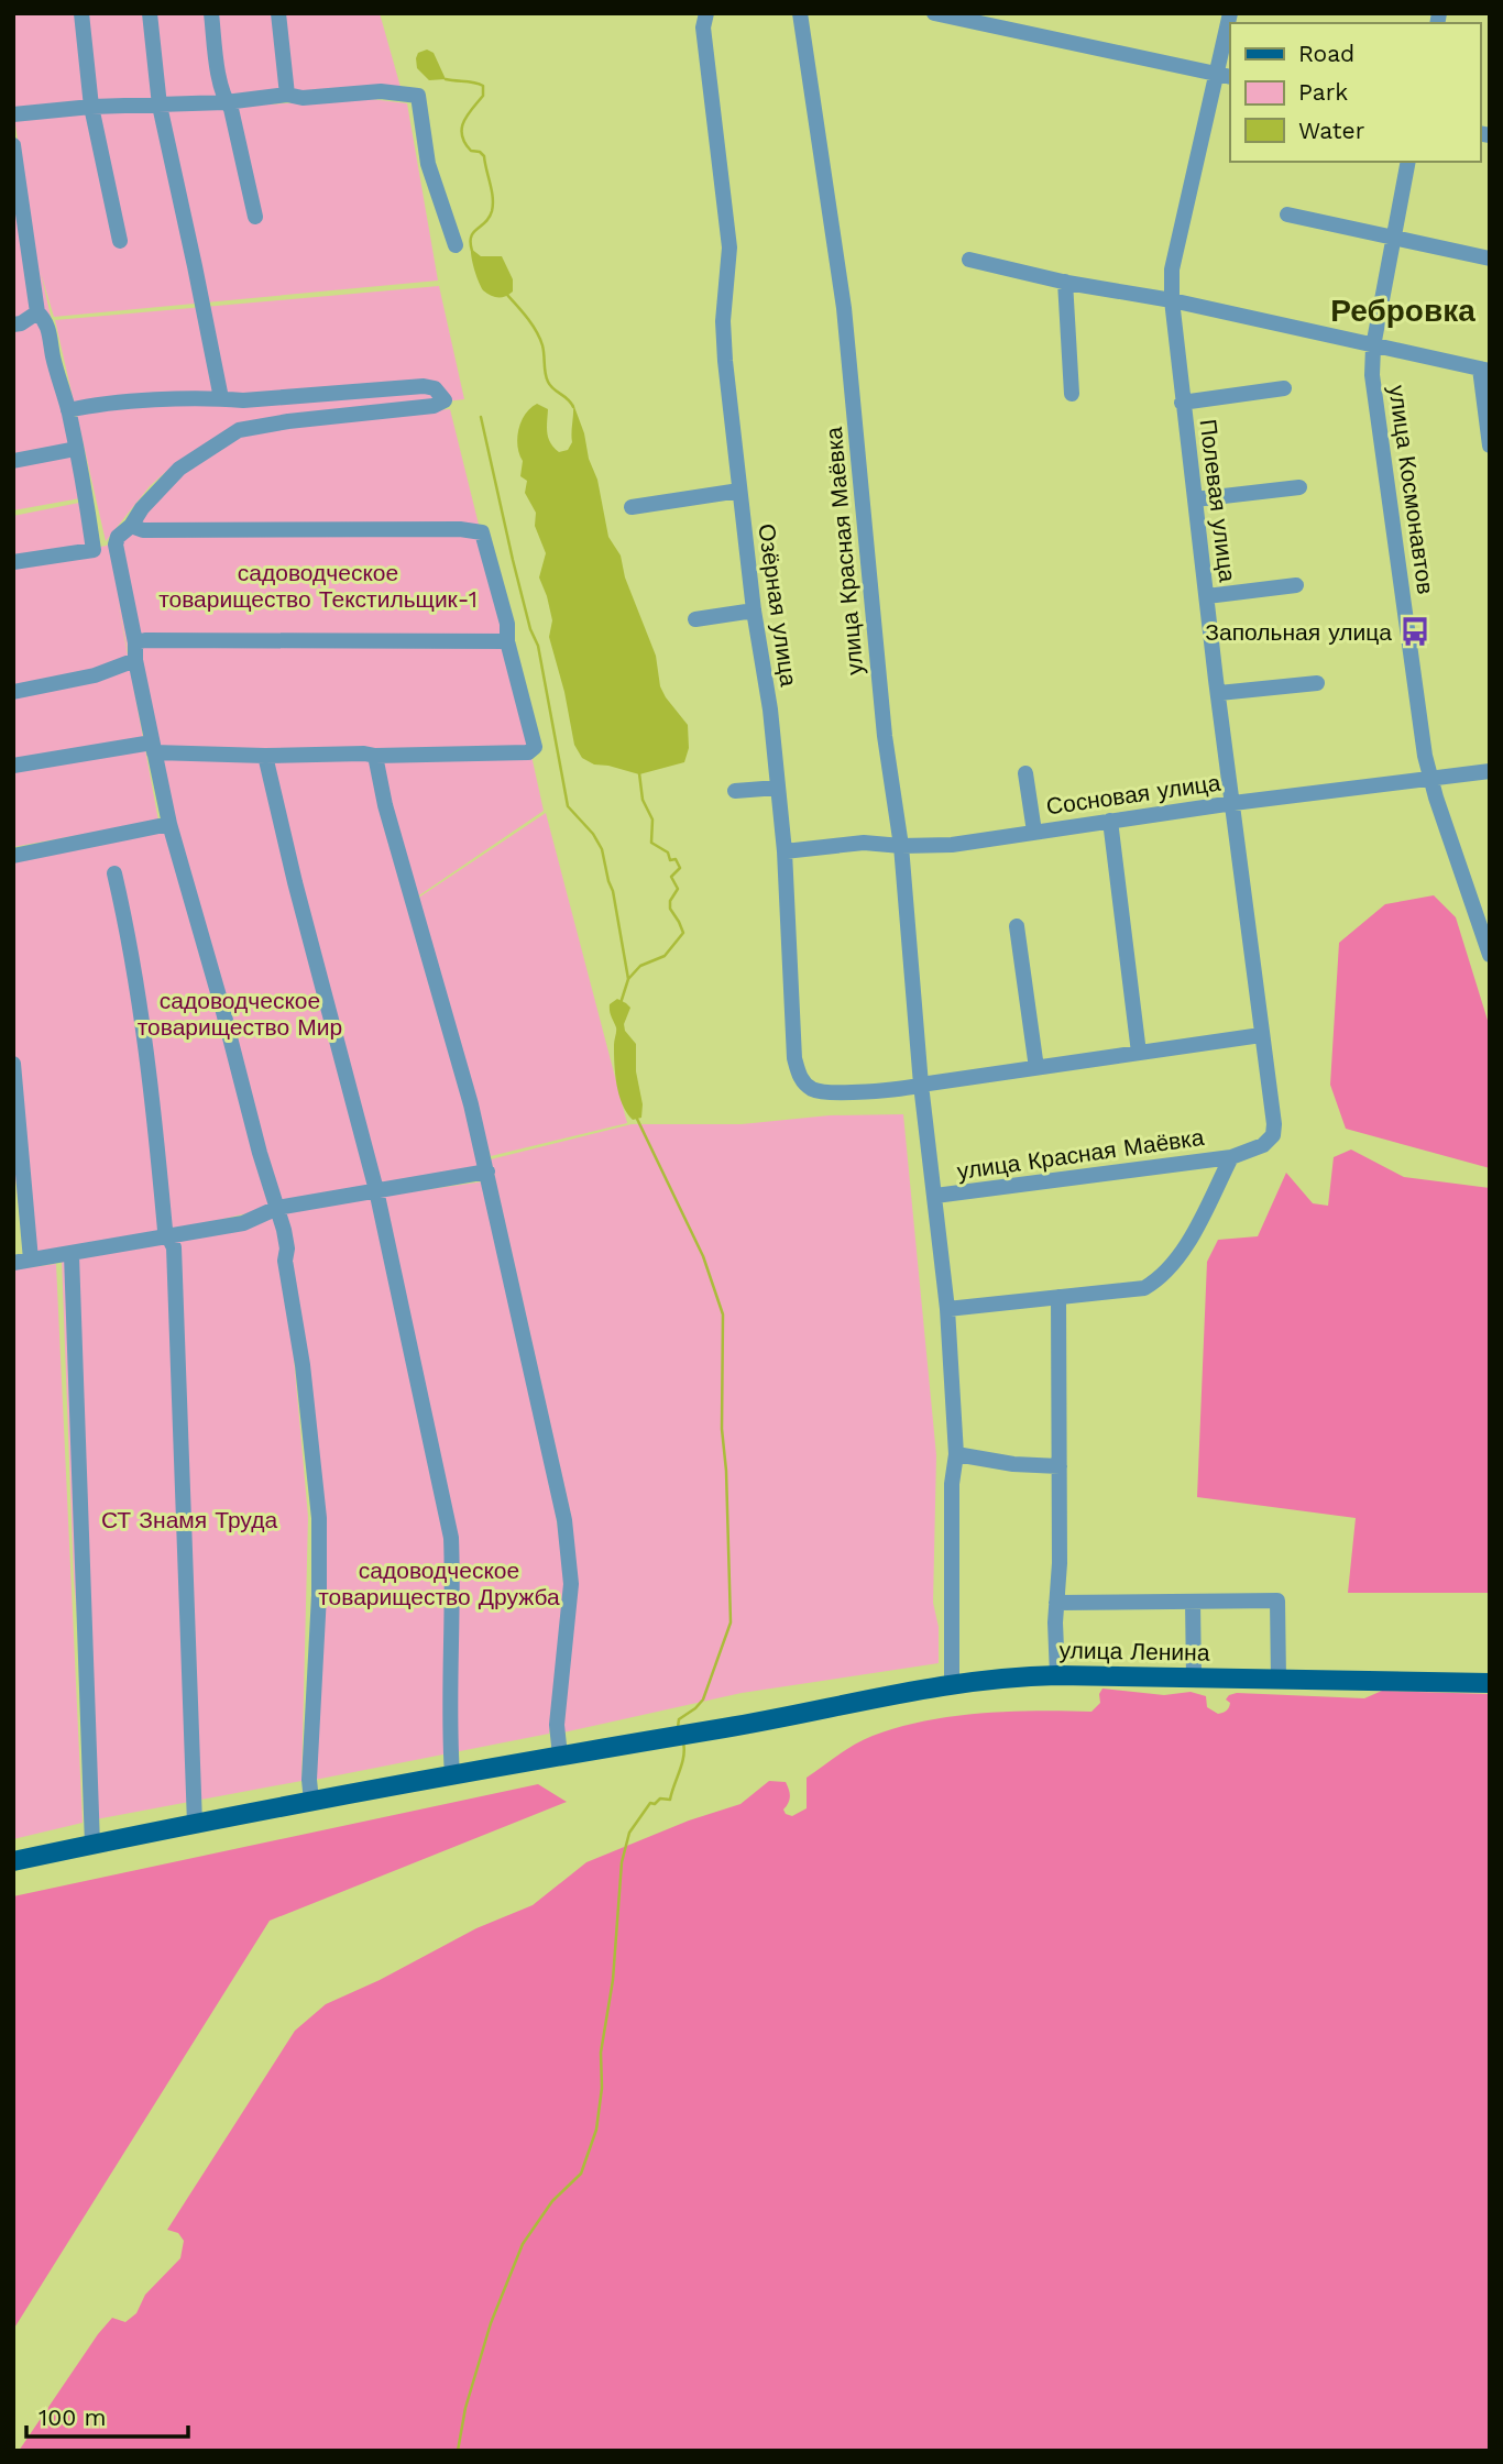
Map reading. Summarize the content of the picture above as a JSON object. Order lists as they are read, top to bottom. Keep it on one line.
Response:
{"streets":{"main road":["улица Ленина"],"street":["улица Космонавтов","Полевая улица","улица Красная Маёвка","Озёрная улица","Сосновая улица"]},"crossings":[["улица Космонавтов","Сосновая улица"],["Полевая улица","улица Красная Маёвка"],["Полевая улица","Сосновая улица"],["улица Красная Маёвка","Озёрная улица"],["улица Красная Маёвка","Сосновая улица"],["улица Красная Маёвка","улица Ленина"],["Озёрная улица","Сосновая улица"]],"districts":["Ребровка"],"parks":["садоводческое товарищество Текстильщик-1","садоводческое товарищество Мир","СТ Знамя Труда","садоводческое товарищество Дружба"],"places":{"bus stop":["Запольная улица"]},"legend":["Road","Park","Water"],"scale_bar":"100 m"}
